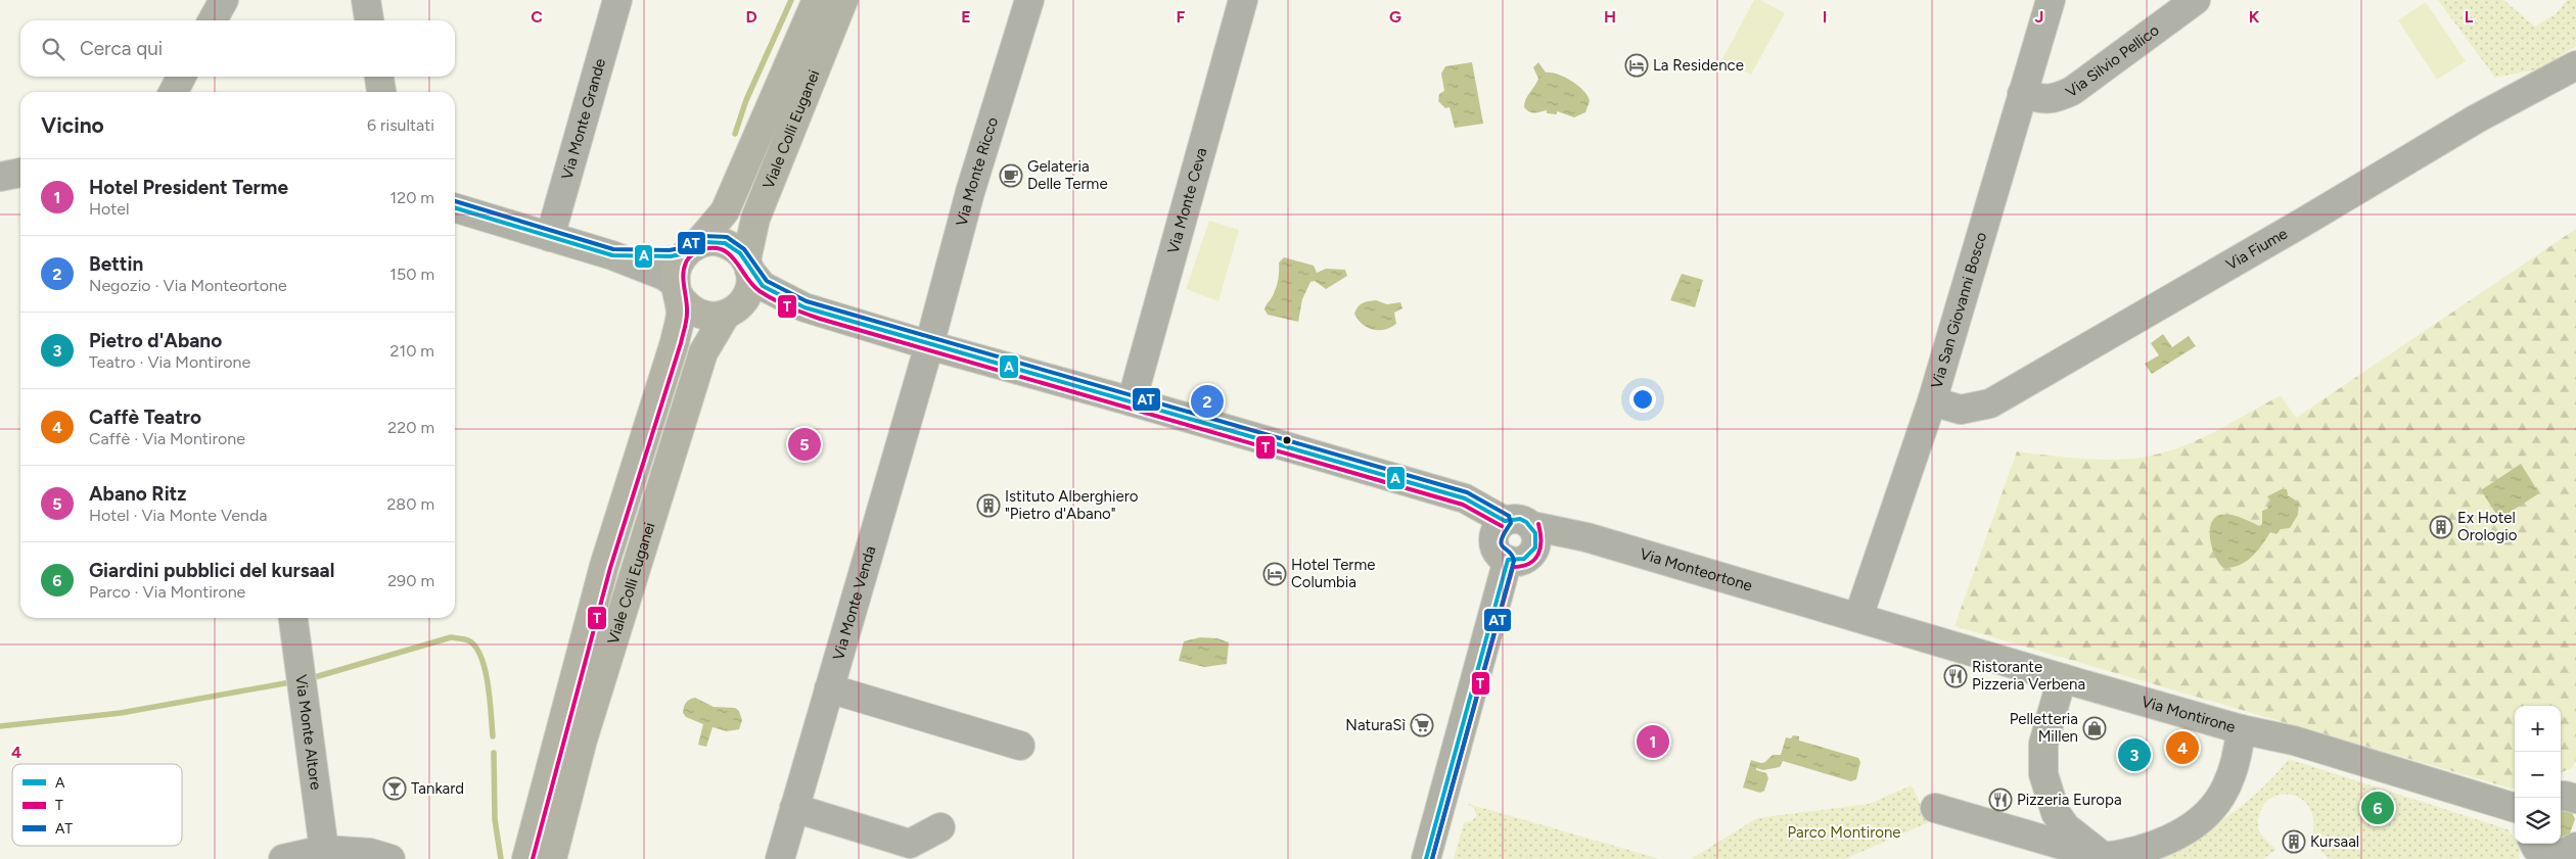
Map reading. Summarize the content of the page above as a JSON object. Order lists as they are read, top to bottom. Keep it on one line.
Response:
{"streets":{"main road":["Viale Colli Euganei"],"street":["Via Silvio Pellico","Via Monte Grande","Via Monte Ricco","Via Monte Ceva","Via Fiume","Via San Giovanni Bosco","Via Monteortone","Via Monte Venda","Via Montirone","Via Monte Altore"]},"crossings":[["Via Silvio Pellico","Via San Giovanni Bosco"],["Via Monte Ricco","Via Monteortone"],["Via Monte Ricco","Via Monte Venda"],["Via Monte Ceva","Via Monteortone"],["Via Fiume","Via San Giovanni Bosco"],["Via San Giovanni Bosco","Via Monteortone"],["Via San Giovanni Bosco","Via Montirone"],["Via Monteortone","Via Monte Venda"],["Via Monteortone","Via Montirone"]],"parks":["Parco Montirone"],"places":{"hotel":["La Residence","Hotel Terme Columbia"],"cafe":["Gelateria Delle Terme"],"building":["Istituto Alberghiero \"Pietro d'Abano\"","Ex Hotel Orologio","Kursaal"],"restaurant":["Ristorante Pizzeria Verbena","Pizzeria Europa"],"supermarket":["NaturaSì"],"shop":["Pelletteria Millen"],"bar":["Tankard"]},"lines":["transit line AT","transit line A","transit line T"],"legend":["A","T","AT"],"page":{"search":"Cerca qui","heading":["Vicino","6 risultati"],"list":[{"mark":"1","name":"Hotel President Terme","note":"Hotel","value":"120 m"},{"mark":"2","name":"Bettin","note":"Negozio · Via Monteortone","value":"150 m"},{"mark":"3","name":"Pietro d'Abano","note":"Teatro · Via Montirone","value":"210 m"},{"mark":"4","name":"Caffè Teatro","note":"Caffè · Via Montirone","value":"220 m"},{"mark":"5","name":"Abano Ritz","note":"Hotel · Via Monte Venda","value":"280 m"},{"mark":"6","name":"Giardini pubblici del kursaal","note":"Parco · Via Montirone","value":"290 m"}],"pins":["2","5","1","4","3","6"],"map_buttons":["+","−"]},"grid":{"columns":["C","D","E","F","G","H","I","J","K","L"],"rows":["4"]}}
